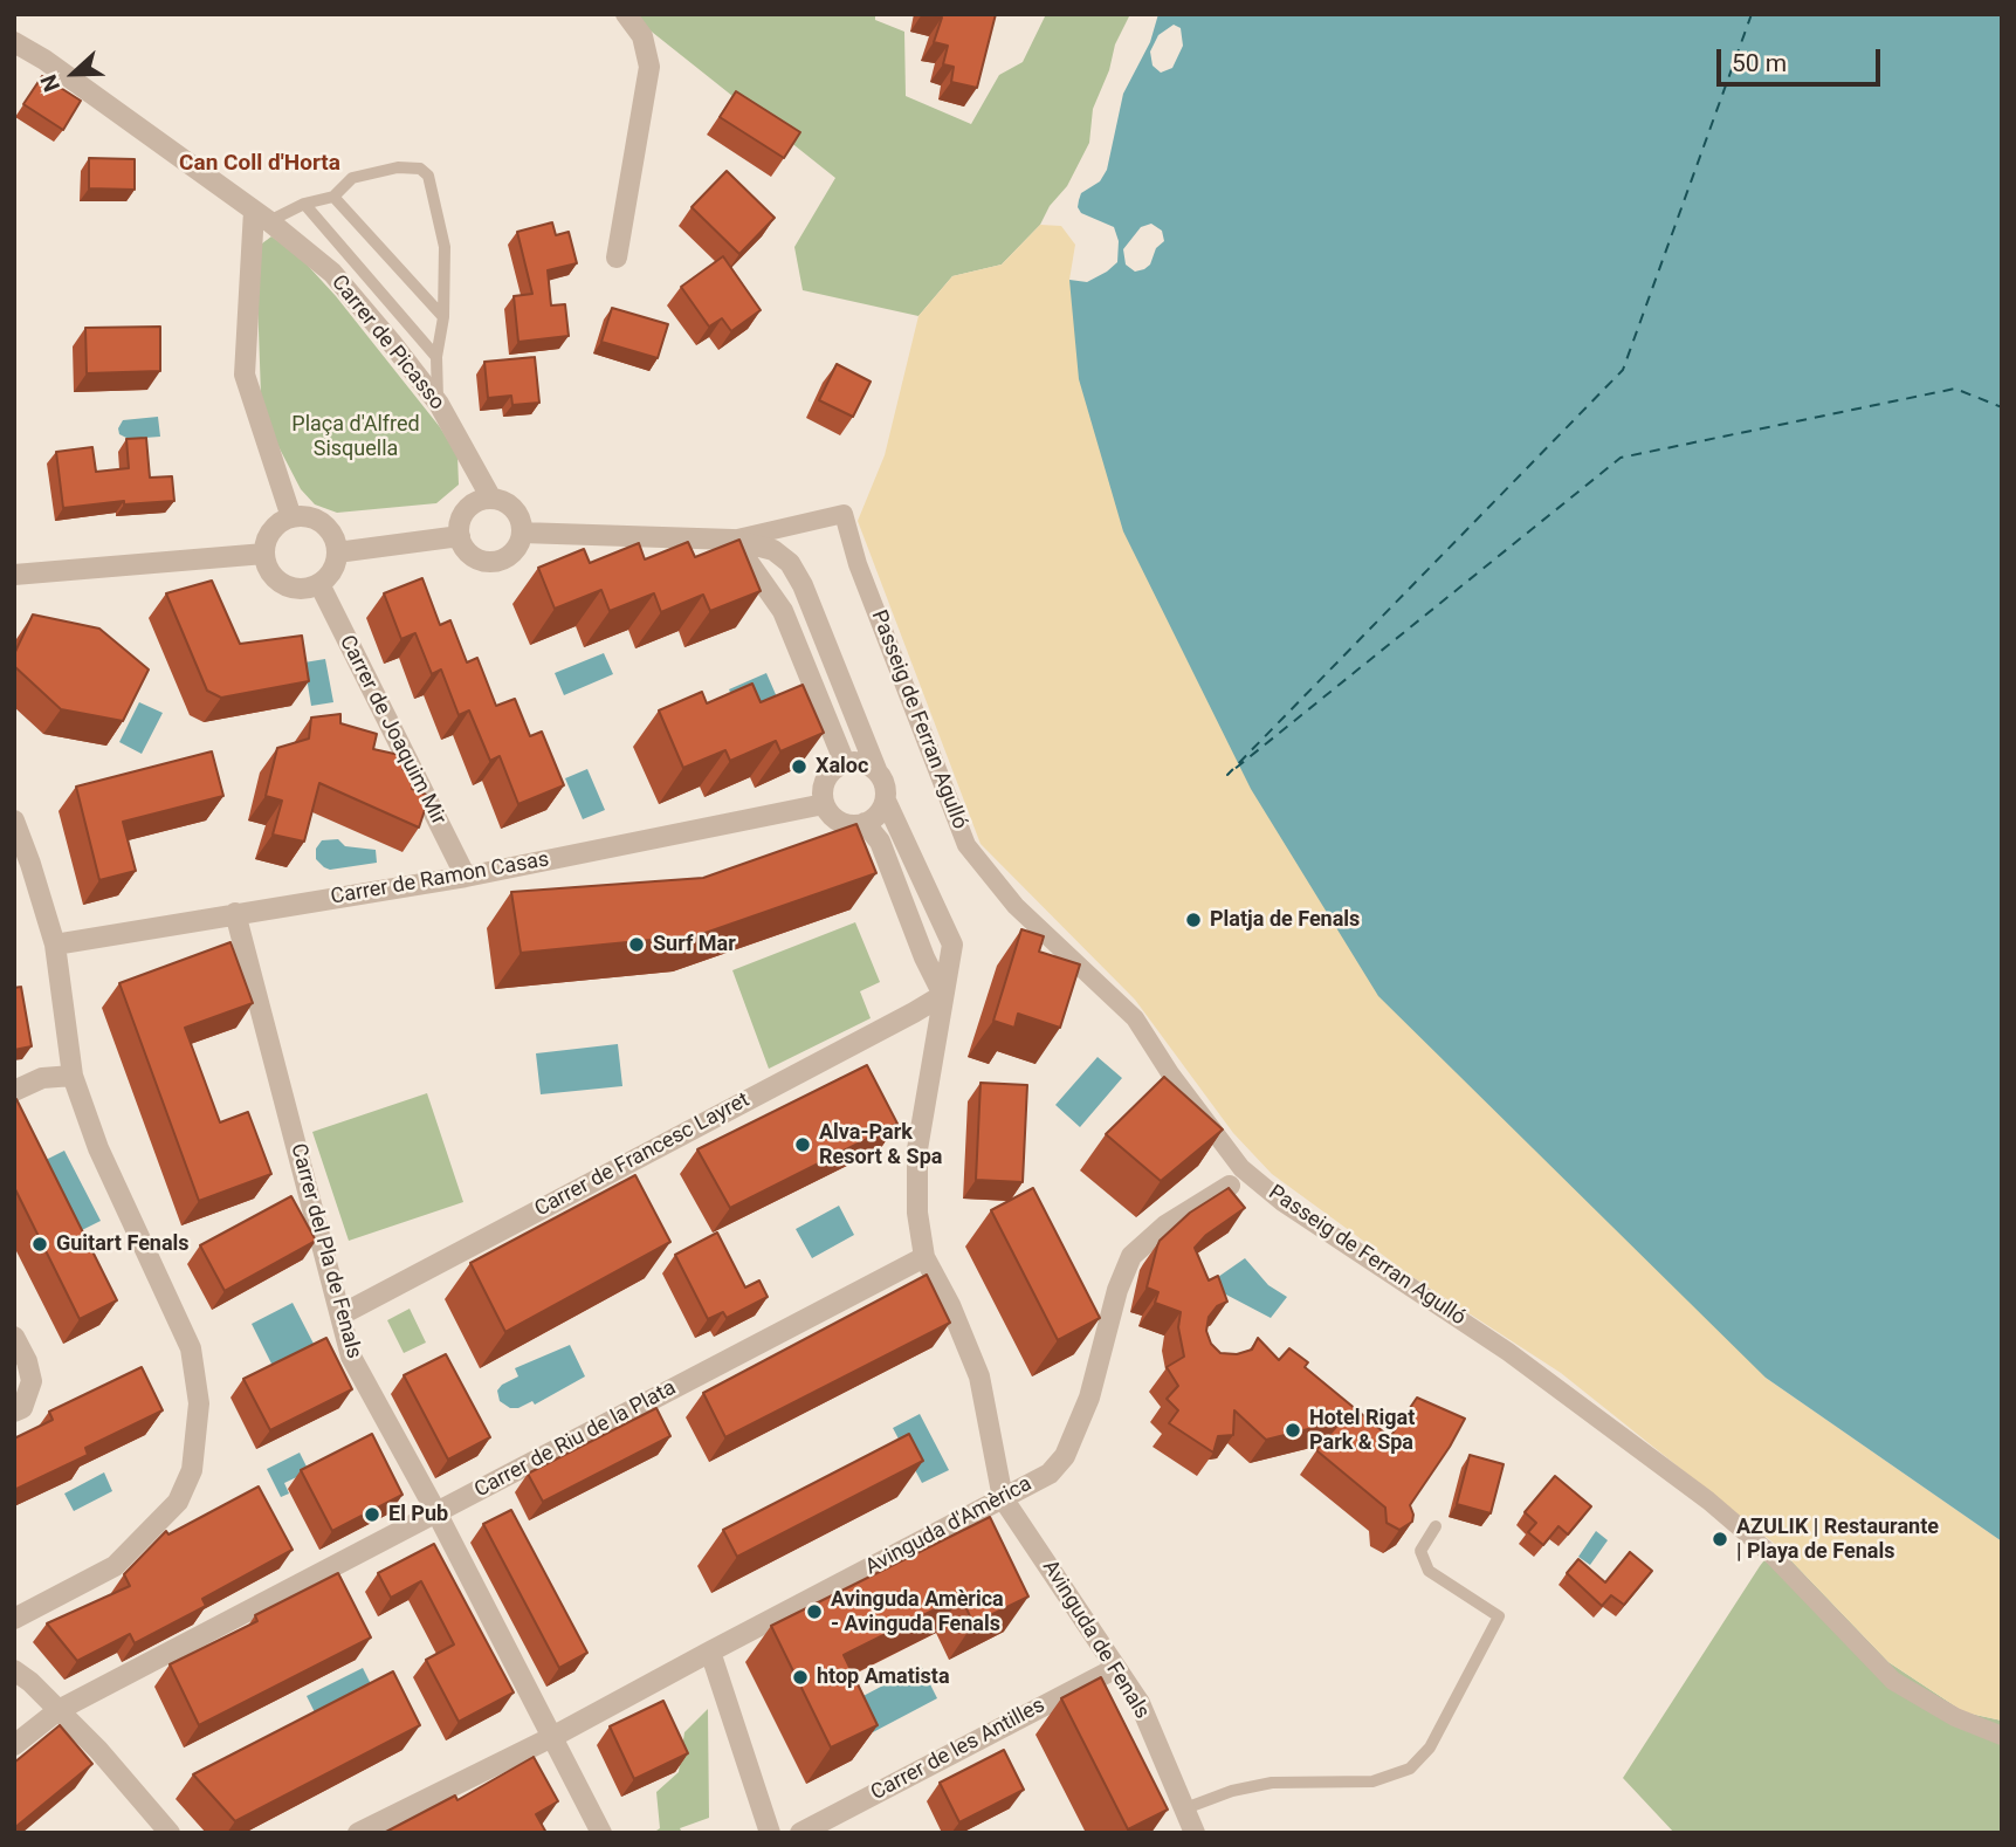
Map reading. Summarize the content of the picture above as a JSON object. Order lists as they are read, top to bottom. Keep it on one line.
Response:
{"streets":{"street":["Carrer de Picasso","Passeig de Ferran Agulló","Carrer de Joaquim Mir","Carrer de Ramon Casas","Carrer de Francesc Layret","Carrer del Pla de Fenals","Carrer de Riu de la Plata","Avinguda d'Amèrica","Avinguda de Fenals","Carrer de les Antilles"]},"crossings":[["Carrer de Joaquim Mir","Carrer de Ramon Casas"],["Carrer de Ramon Casas","Carrer del Pla de Fenals"],["Carrer de Francesc Layret","Carrer del Pla de Fenals"],["Carrer del Pla de Fenals","Carrer de Riu de la Plata"],["Carrer del Pla de Fenals","Avinguda d'Amèrica"],["Avinguda d'Amèrica","Avinguda de Fenals"],["Avinguda de Fenals","Carrer de les Antilles"]],"districts":["Can Coll d'Horta"],"parks":["Plaça d'Alfred Sisquella"],"places":["Xaloc","Platja de Fenals","Surf Mar","Alva-Park Resort & Spa","Guitart Fenals","Hotel Rigat Park & Spa","El Pub","AZULIK | Restaurante | Playa de Fenals","Avinguda Amèrica - Avinguda Fenals","htop Amatista"],"scale_bar":"50 m","north":"left"}
